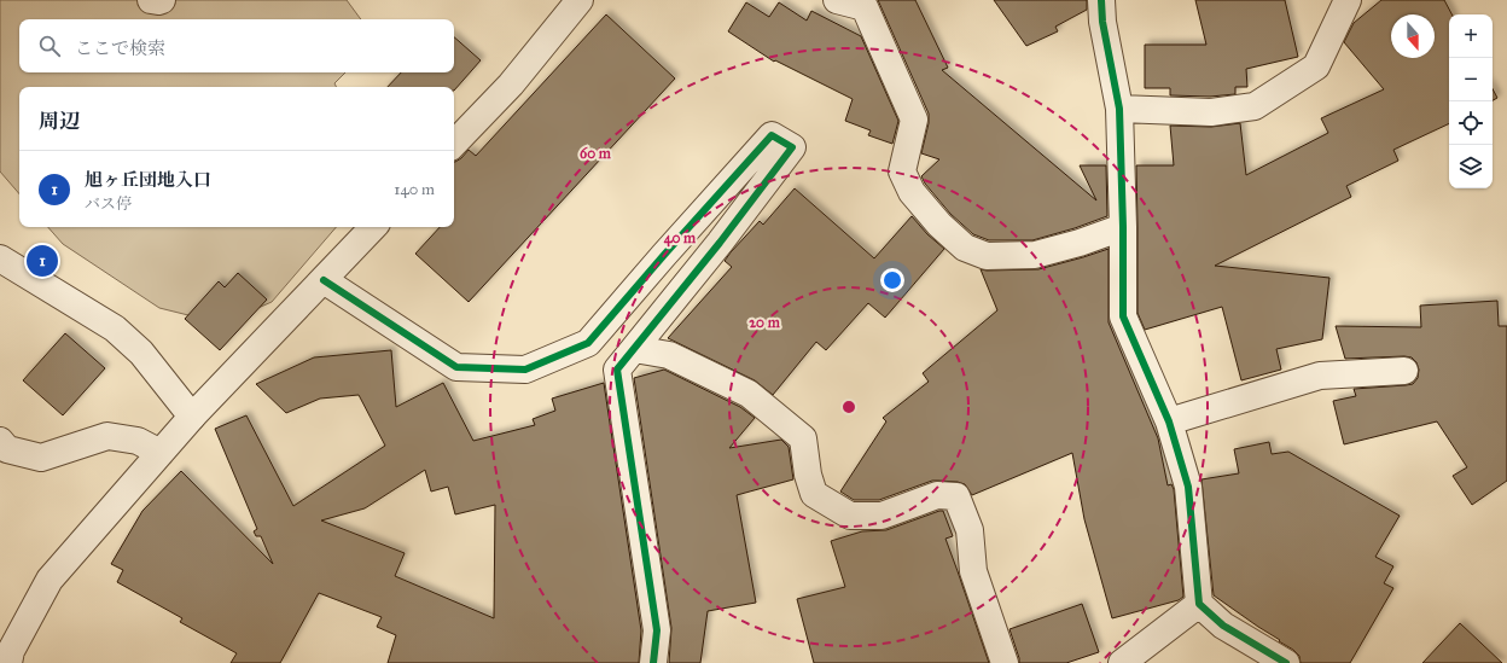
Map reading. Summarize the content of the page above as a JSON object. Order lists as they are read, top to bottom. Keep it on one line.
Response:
{"north":"bottom","page":{"map_buttons":["+","−"],"search":"ここで検索","heading":"周辺","list":[{"mark":"1","name":"旭ヶ丘団地入口","note":"バス停","value":"140 m"}],"pins":"1"},"rings":["60 m","40 m","20 m"]}
